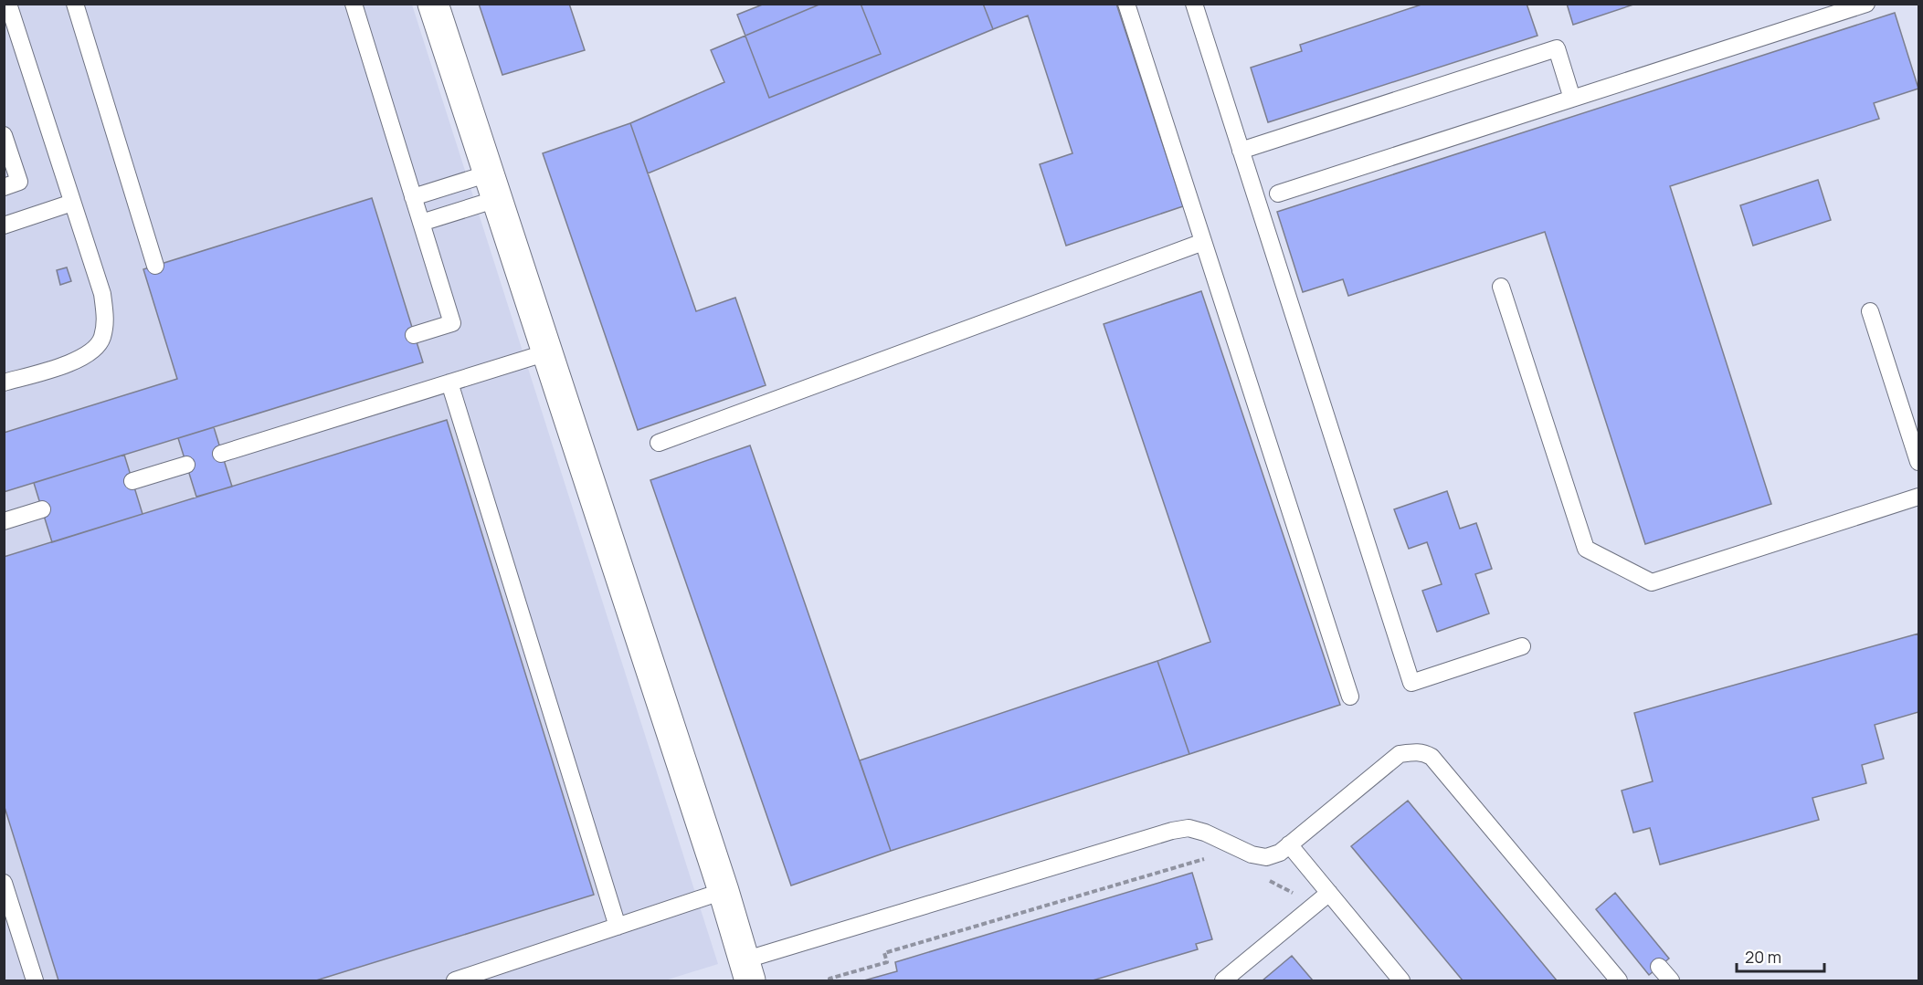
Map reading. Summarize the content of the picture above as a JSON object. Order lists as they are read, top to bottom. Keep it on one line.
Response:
{"scale_bar":"20 m"}
